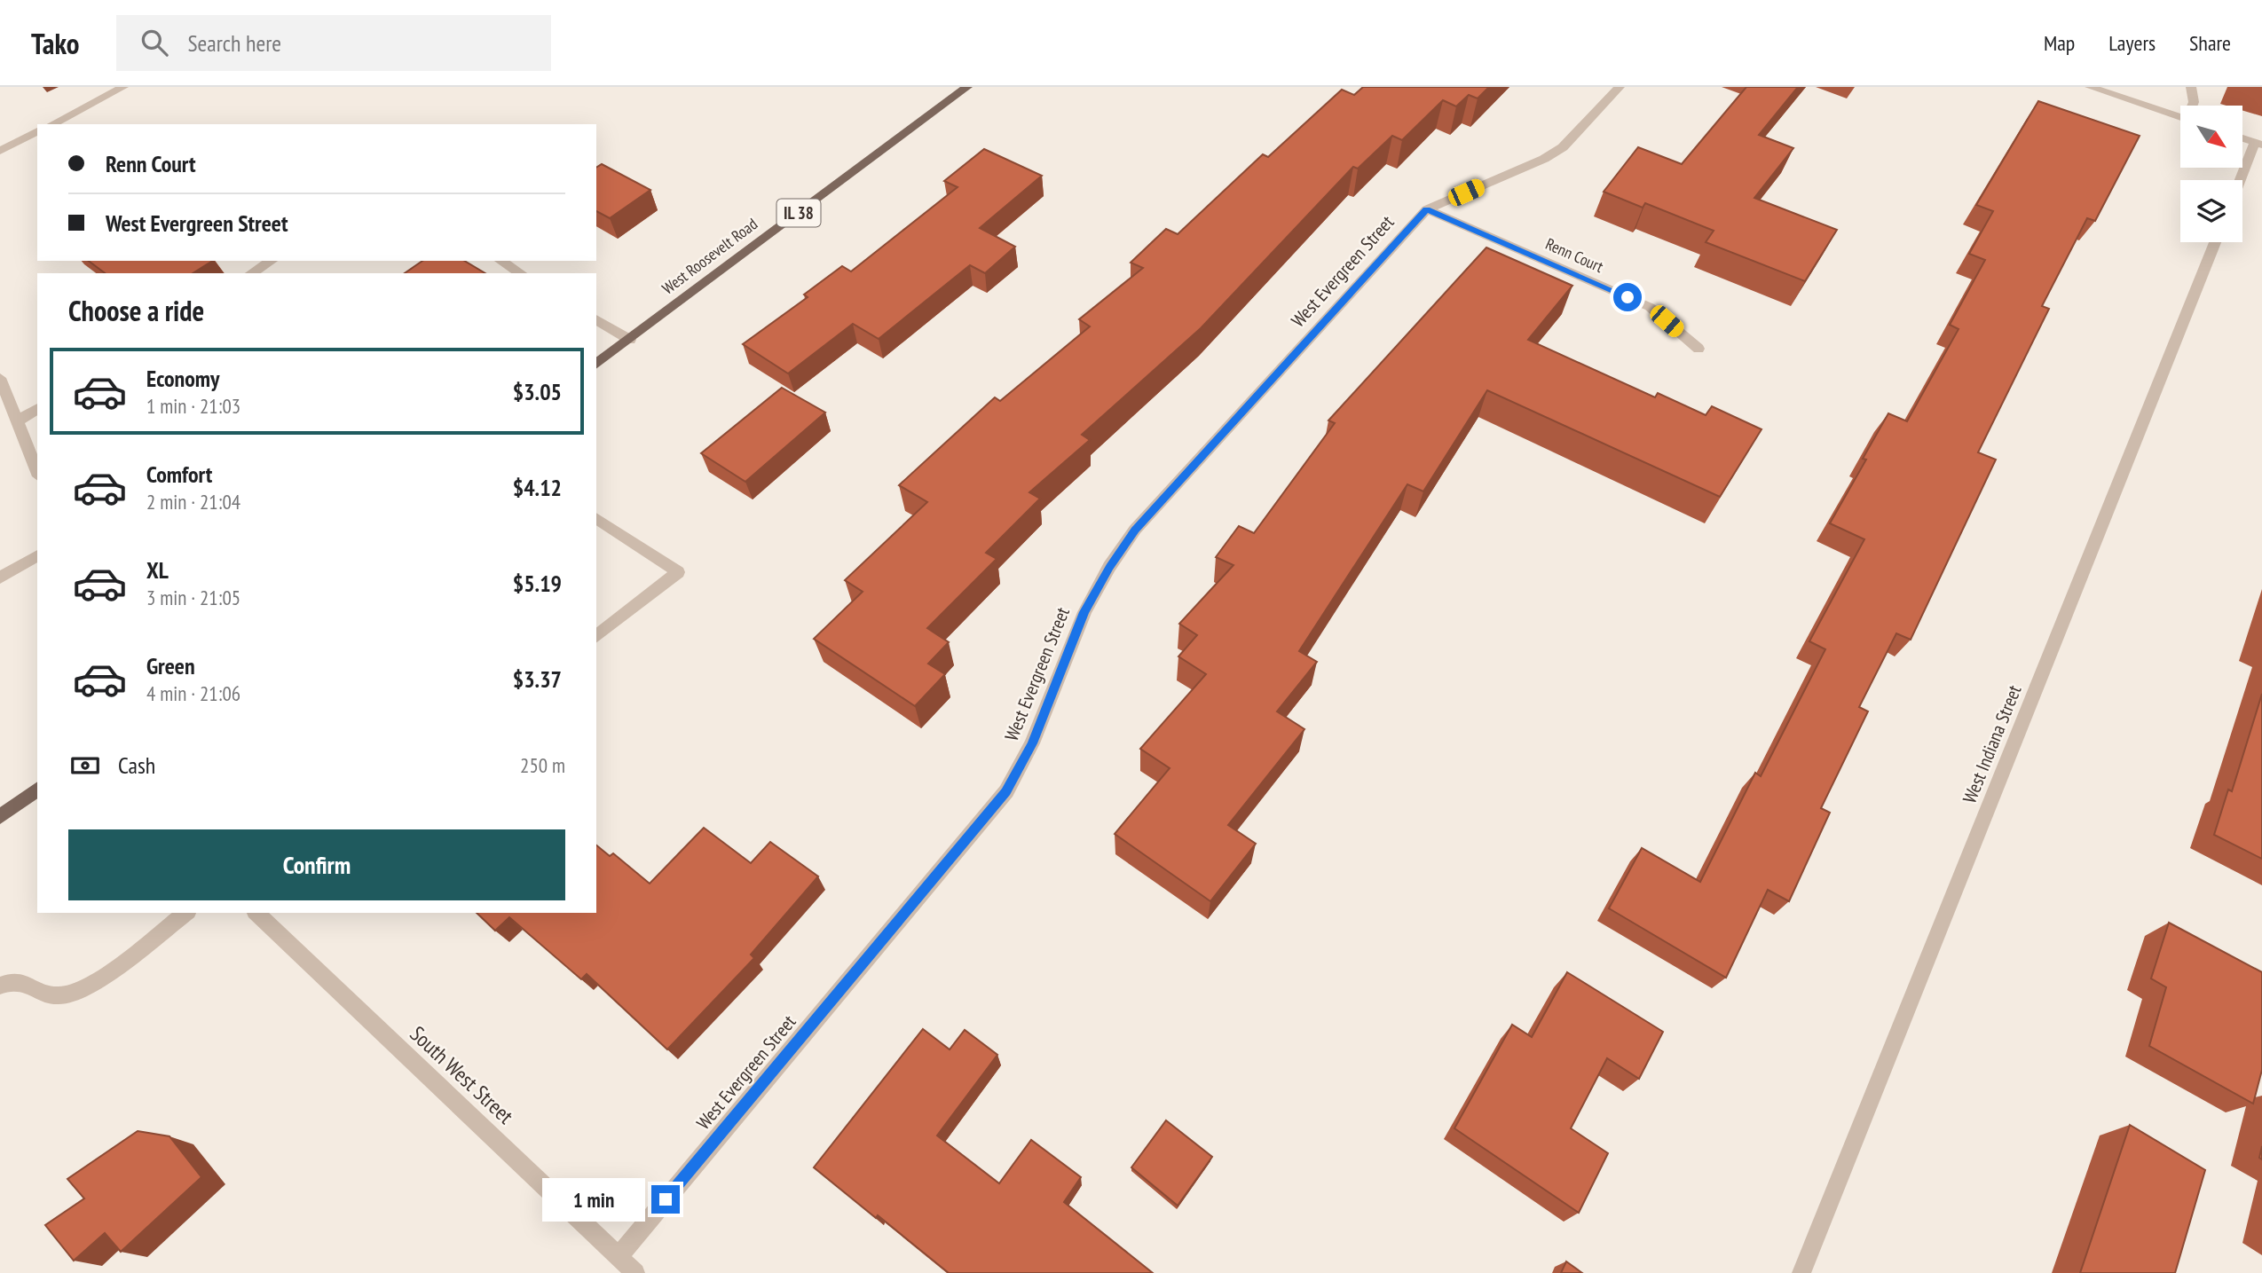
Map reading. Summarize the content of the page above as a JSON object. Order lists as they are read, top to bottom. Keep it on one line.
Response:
{"streets":{"main road":["IL 38","West Roosevelt Road"],"street":["Renn Court","West Evergreen Street","West Indiana Street","South West Street"]},"crossings":[["Renn Court","West Evergreen Street"],["West Evergreen Street","South West Street"]],"north":"bottom right","page":{"header":"Tako","search":"Search here","nav":["Map","Layers","Share"],"banner":["Renn Court","West Evergreen Street"],"heading":"Choose a ride","list":[{"name":"Economy","note":"1 min · 21:03","value":"$3.05"},{"name":"Comfort","note":"2 min · 21:04","value":"$4.12"},{"name":"XL","note":"3 min · 21:05","value":"$5.19"},{"name":"Green","note":"4 min · 21:06","value":"$3.37"}],"pay":["Cash","250 m"],"buttons":"Confirm","bubble":"1 min"}}
